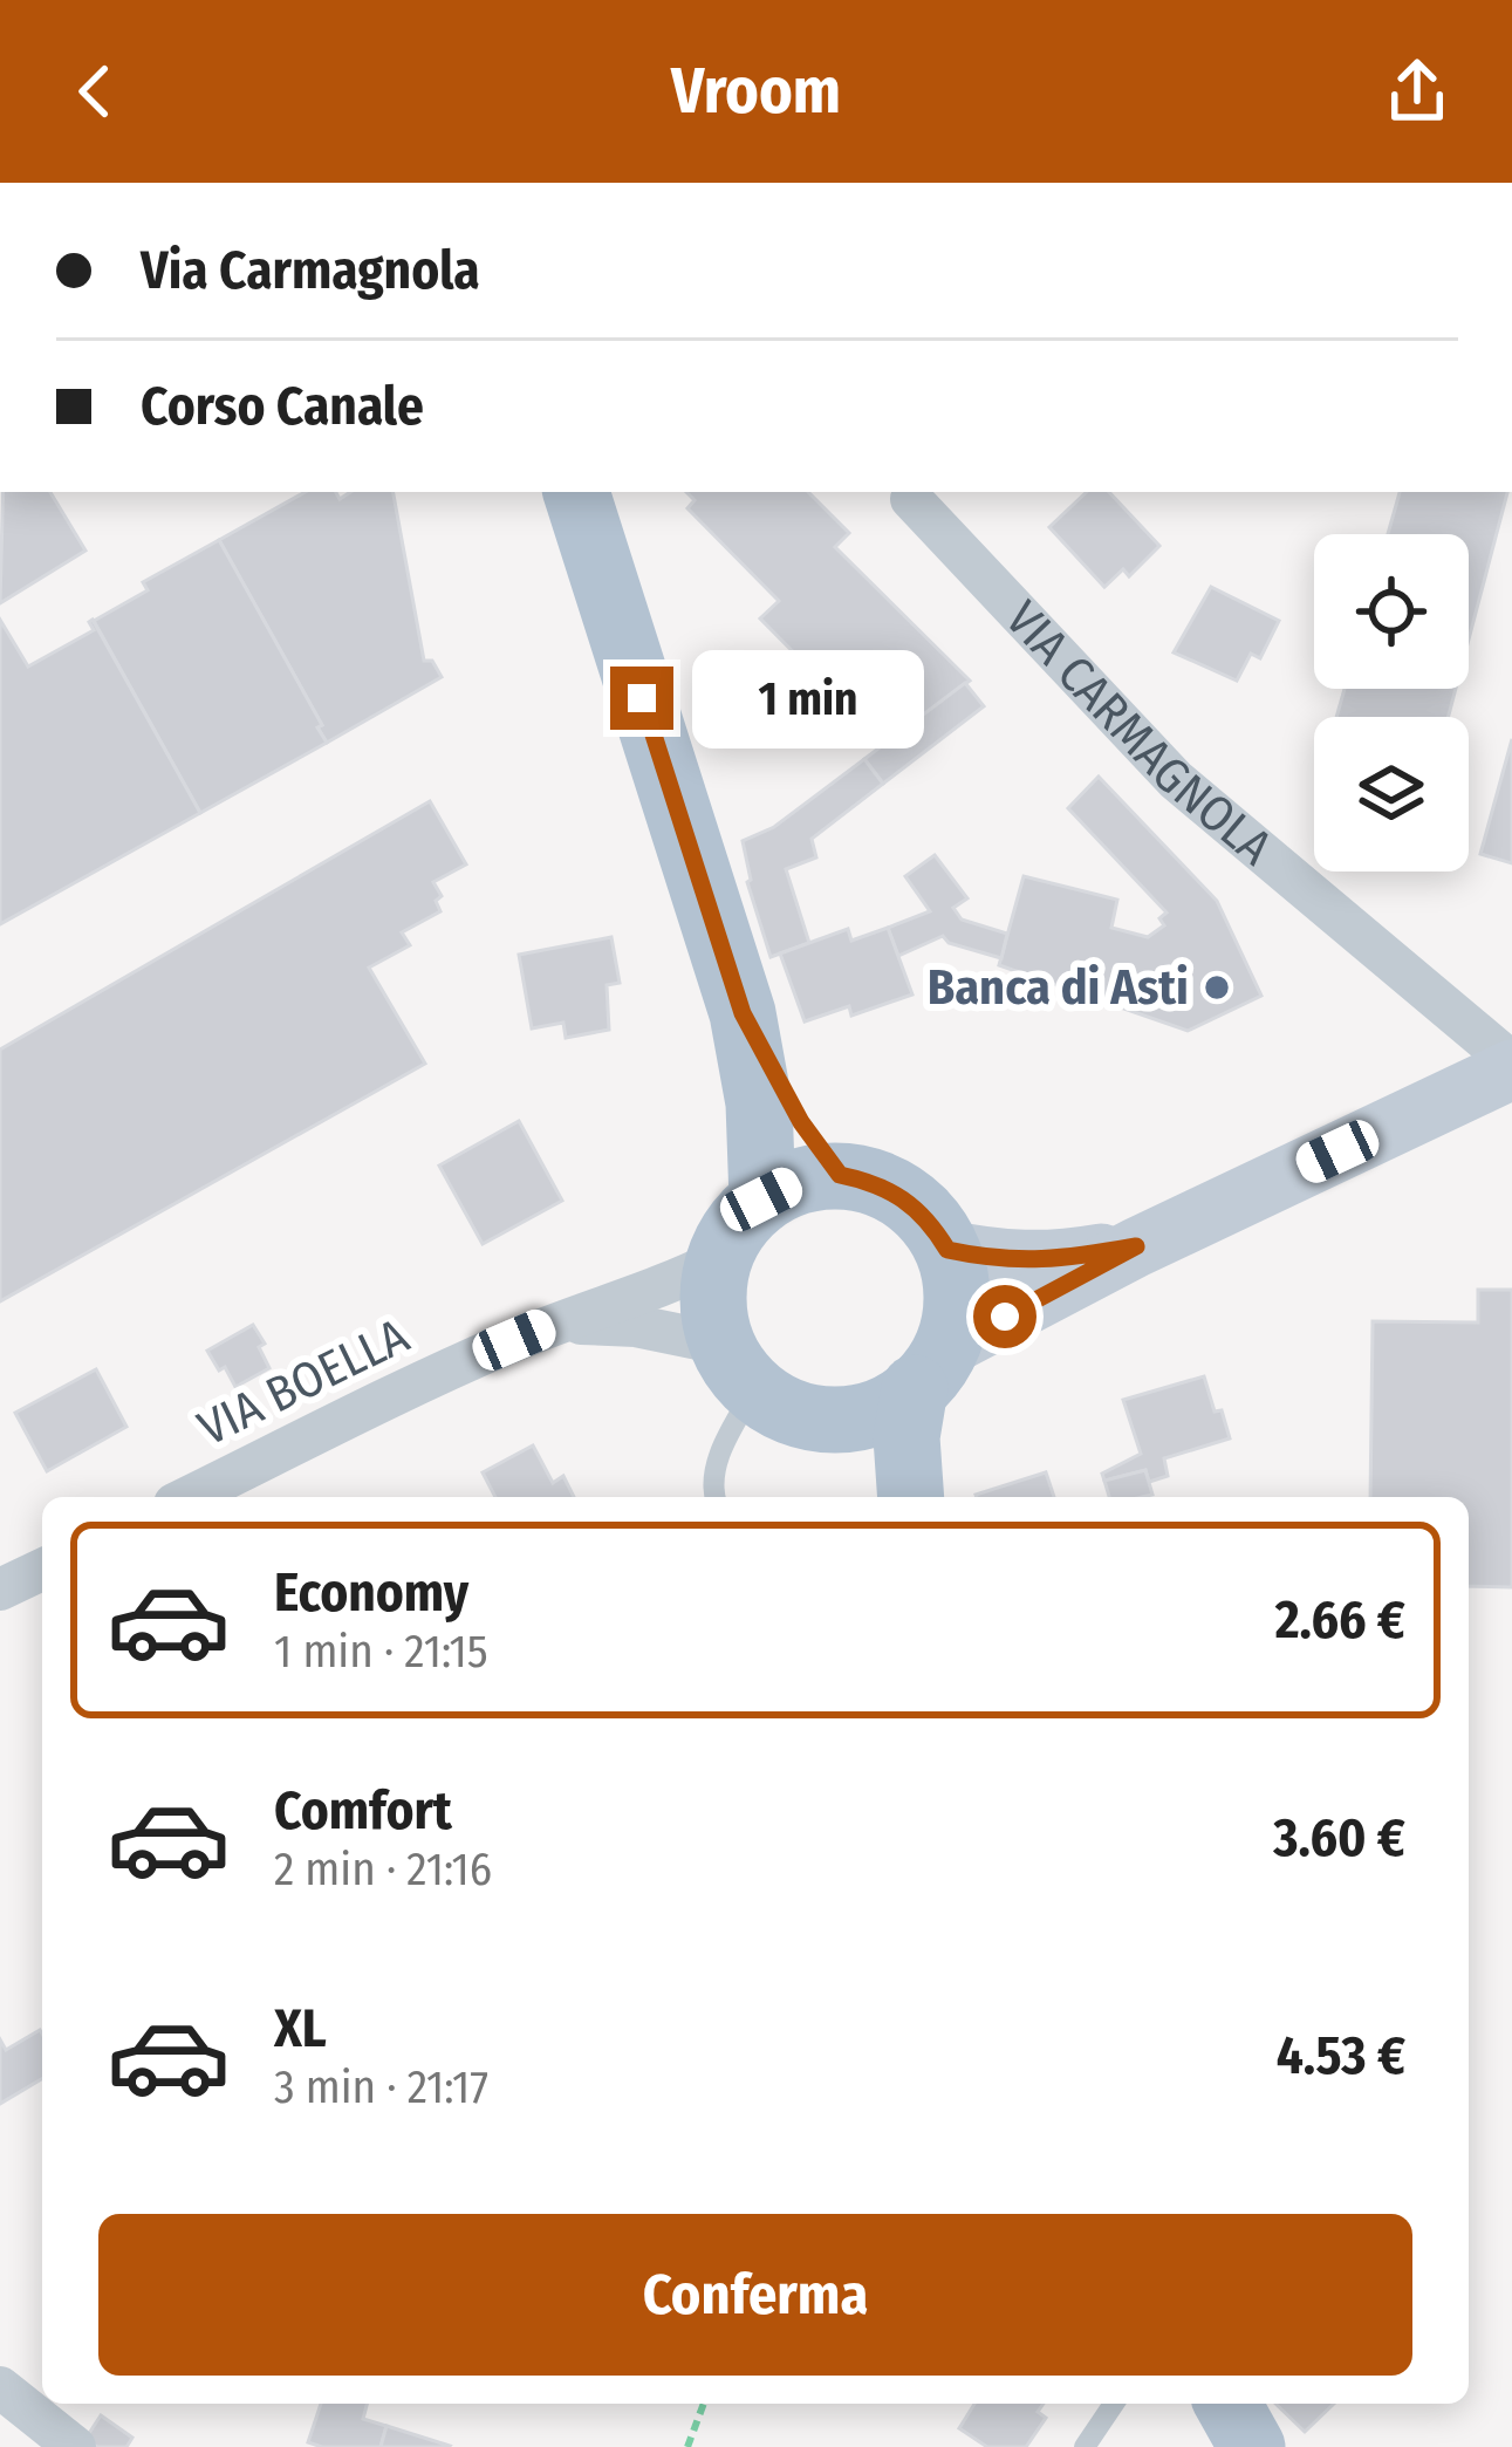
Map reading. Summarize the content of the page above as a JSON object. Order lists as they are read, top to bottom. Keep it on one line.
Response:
{"streets":{"main road":["VIA CARMAGNOLA"],"street":["VIA BOELLA"]},"crossings":[["VIA CARMAGNOLA","VIA BOELLA"]],"places":["Banca di Asti"],"page":{"header":"Vroom","banner":["Via Carmagnola","Corso Canale"],"bubble":"1 min","list":[{"name":"Economy","note":"1 min · 21:15","value":"2.66 €"},{"name":"Comfort","note":"2 min · 21:16","value":"3.60 €"},{"name":"XL","note":"3 min · 21:17","value":"4.53 €"}],"buttons":"Conferma"}}
